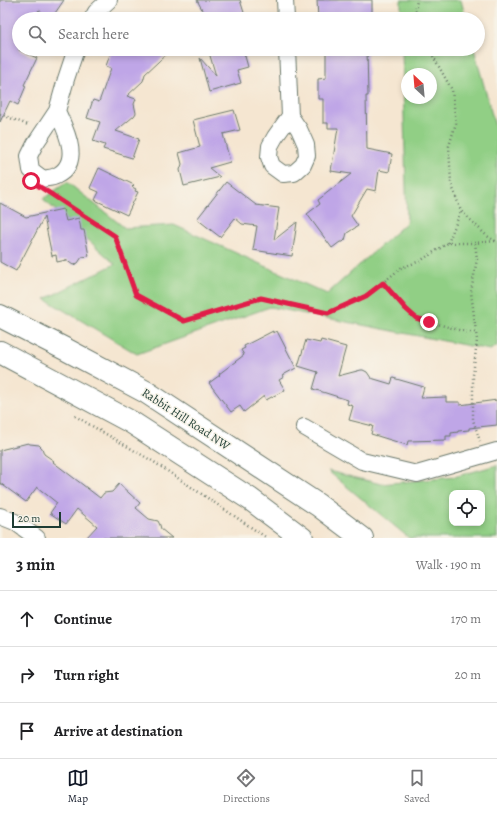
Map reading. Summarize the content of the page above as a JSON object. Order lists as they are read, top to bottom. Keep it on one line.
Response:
{"streets":{"main road":["Rabbit Hill Road NW"]},"scale_bar":"20 m","north":"top left","page":{"search":"Search here","scale":"20 m","heading":["3 min","Walk · 190 m"],"list":[["Continue","170 m"],["Turn right","20 m"],"Arrive at destination"],"nav":["Map","Directions","Saved"]}}
